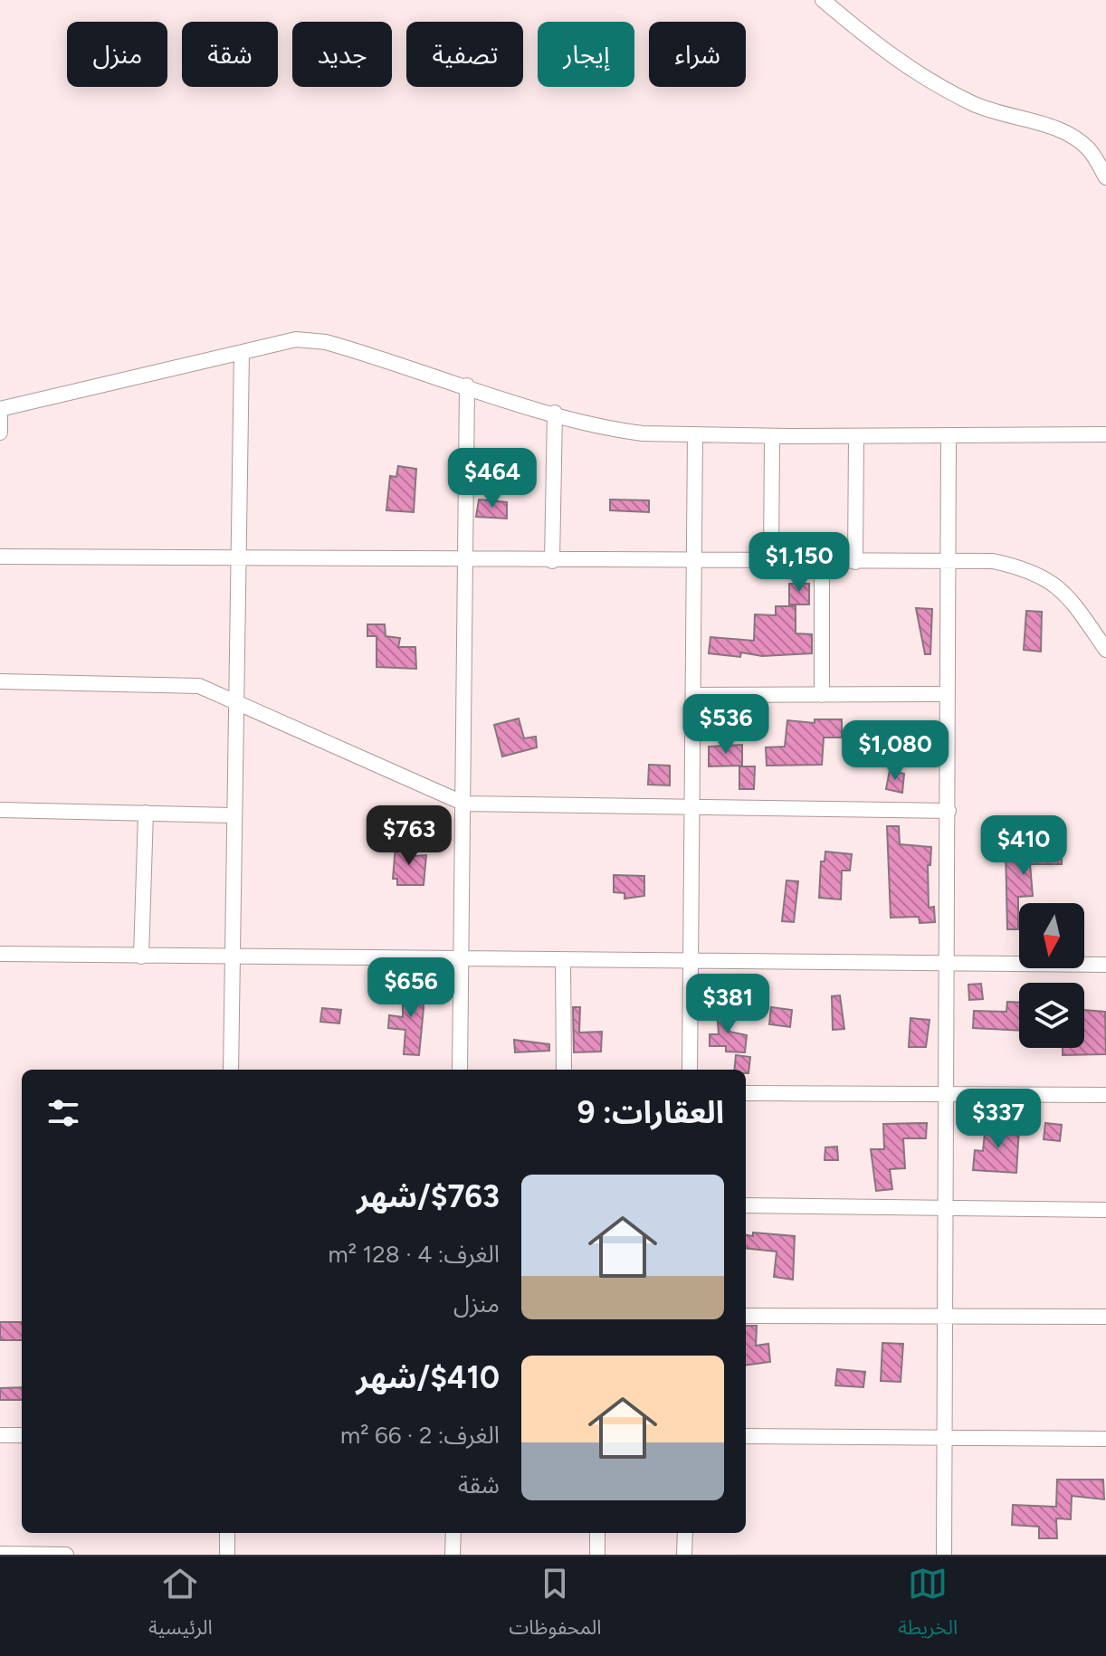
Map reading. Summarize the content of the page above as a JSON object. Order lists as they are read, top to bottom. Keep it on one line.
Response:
{"north":"bottom","page":{"chip":["شراء","إيجار","تصفية","جديد","شقة","منزل"],"price":["$464","$1,150","$536","$1,080","$763","$410","$656","$381","$337"],"heading":"العقارات: 9","list":[{"name":"$763/شهر","note":"الغرف: 4 · 128 m² · منزل"},{"name":"$410/شهر","note":"الغرف: 2 · 66 m² · شقة"}],"tabs":["الخريطة","المحفوظات","الرئيسية"]}}
